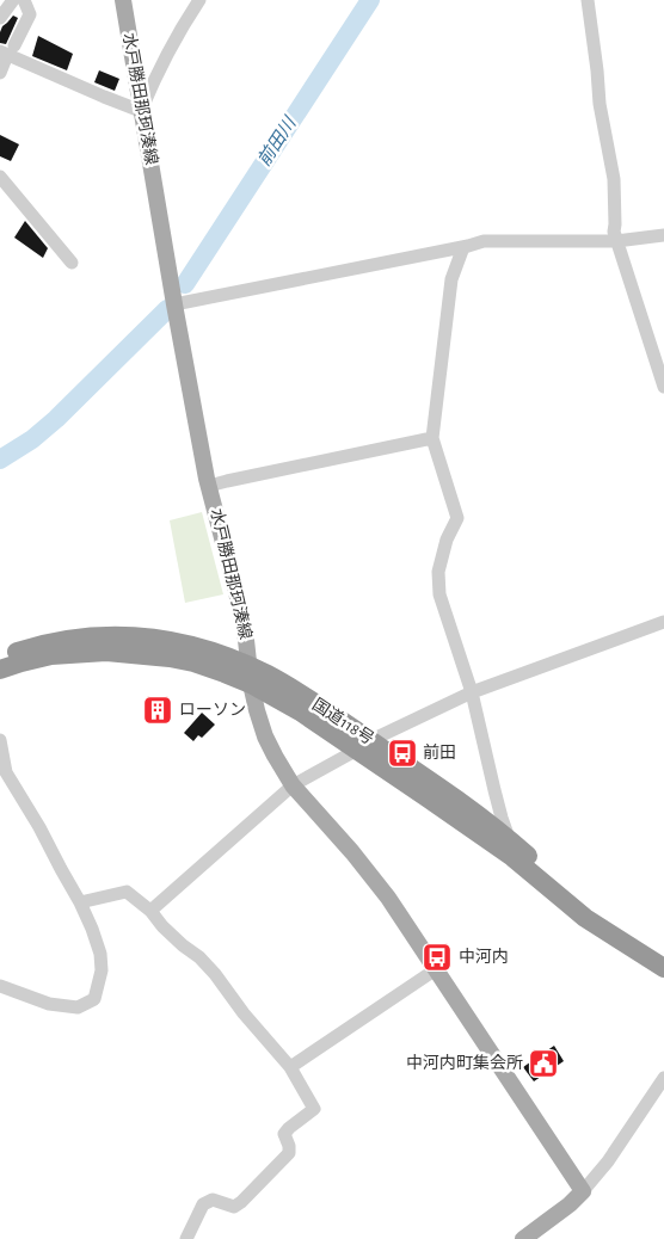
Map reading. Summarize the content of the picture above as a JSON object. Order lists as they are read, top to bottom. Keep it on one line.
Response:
{"streets":{"highway":["国道118号"],"main road":["水戸勝田那珂湊線"]},"crossings":[["水戸勝田那珂湊線","国道118号"]],"water":["前田川"],"places":{"building":["ローソン"],"bus stop":["前田","中河内"],"public building":["中河内町集会所"]}}
